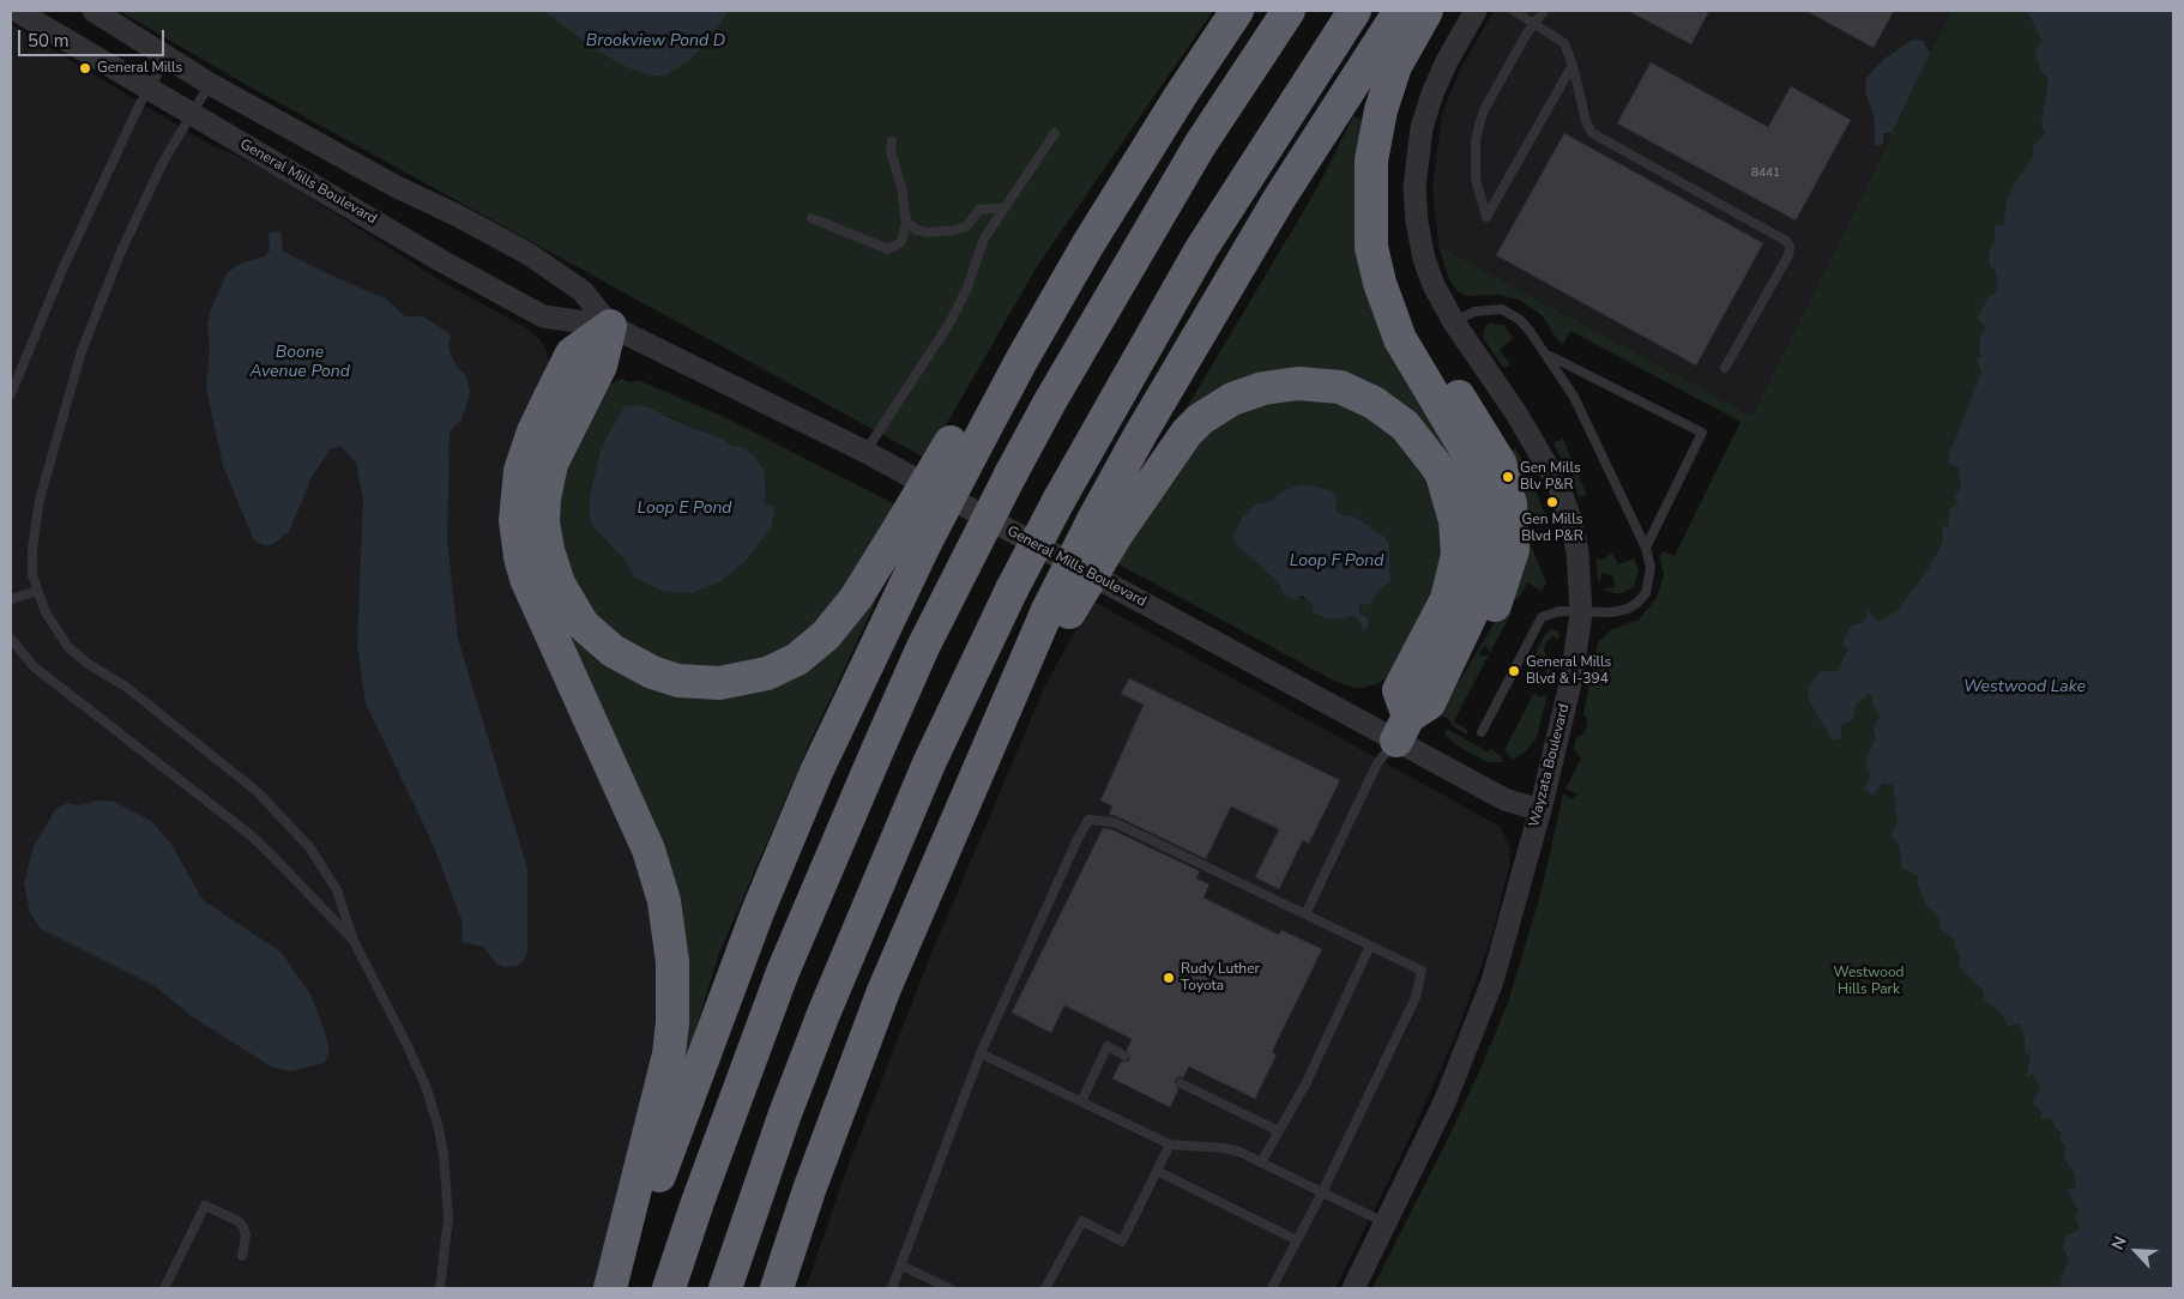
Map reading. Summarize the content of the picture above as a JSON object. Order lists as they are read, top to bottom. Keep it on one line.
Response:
{"streets":{"street":["General Mills Boulevard","Wayzata Boulevard"]},"crossings":[["General Mills Boulevard","Wayzata Boulevard"]],"water":["Brookview Pond D","Boone Avenue Pond","Loop E Pond","Loop F Pond","Westwood Lake"],"parks":["Westwood Hills Park"],"places":["General Mills","Gen Mills Blv P&R","Gen Mills Blvd P&R","General Mills Blvd & I-394","Rudy Luther Toyota"],"house_numbers":["8441"],"scale_bar":"50 m","north":"top left"}
